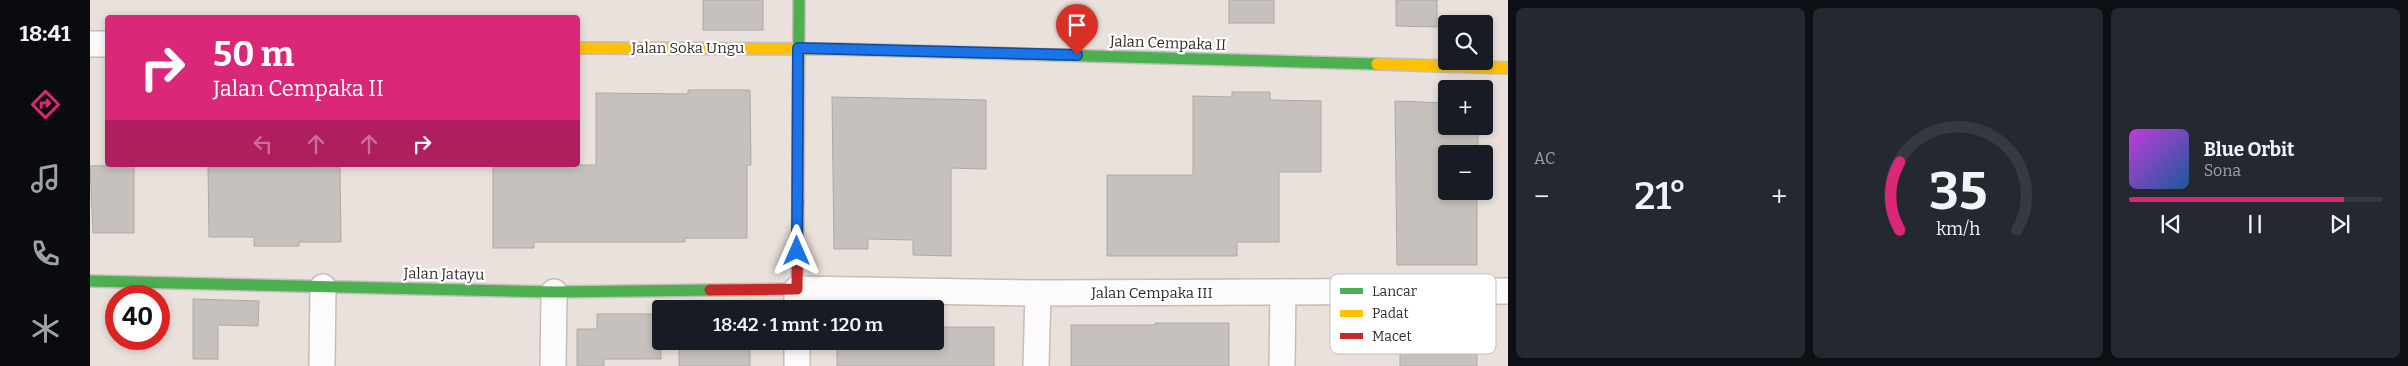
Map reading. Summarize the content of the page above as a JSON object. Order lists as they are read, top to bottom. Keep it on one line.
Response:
{"streets":{"street":["Jalan Cempaka II","Jalan Soka Ungu","Jalan Jatayu","Jalan Cempaka III"]},"crossings":[["Jalan Cempaka II","Jalan Soka Ungu"],["Jalan Jatayu","Jalan Cempaka III"]],"legend":["Lancar","Padat","Macet"],"page":{"tabs":"18:41","tile":"AC","map_buttons":["+","−"],"turn":["50 m","Jalan Cempaka II"],"song":["Blue Orbit","Sona"],"heat":["−","21°","+"],"limit":"40","trip":"18:42 · 1 mnt · 120 m","gauge":["35","km/h"]}}
